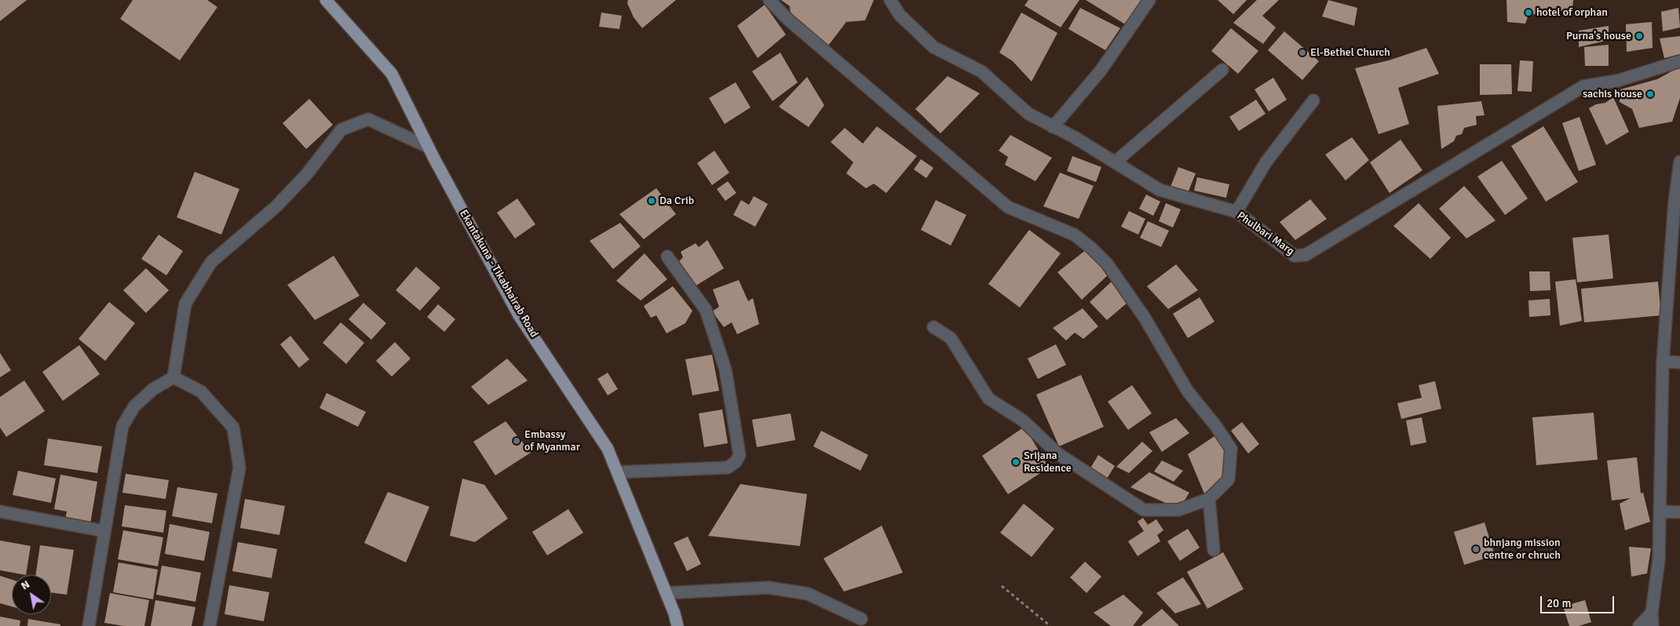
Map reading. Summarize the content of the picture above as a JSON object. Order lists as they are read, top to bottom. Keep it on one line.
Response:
{"streets":{"main road":["Ekantakuna - Tikabhairab Road"],"street":["Phulbari Marg"]},"places":["hotel of orphan","Purna's house","El-Bethel Church","sachis house","Da Crib","Embassy of Myanmar","Srijana Residence","bhnjang mission centre or chruch"],"scale_bar":"20 m","north":"top left"}
